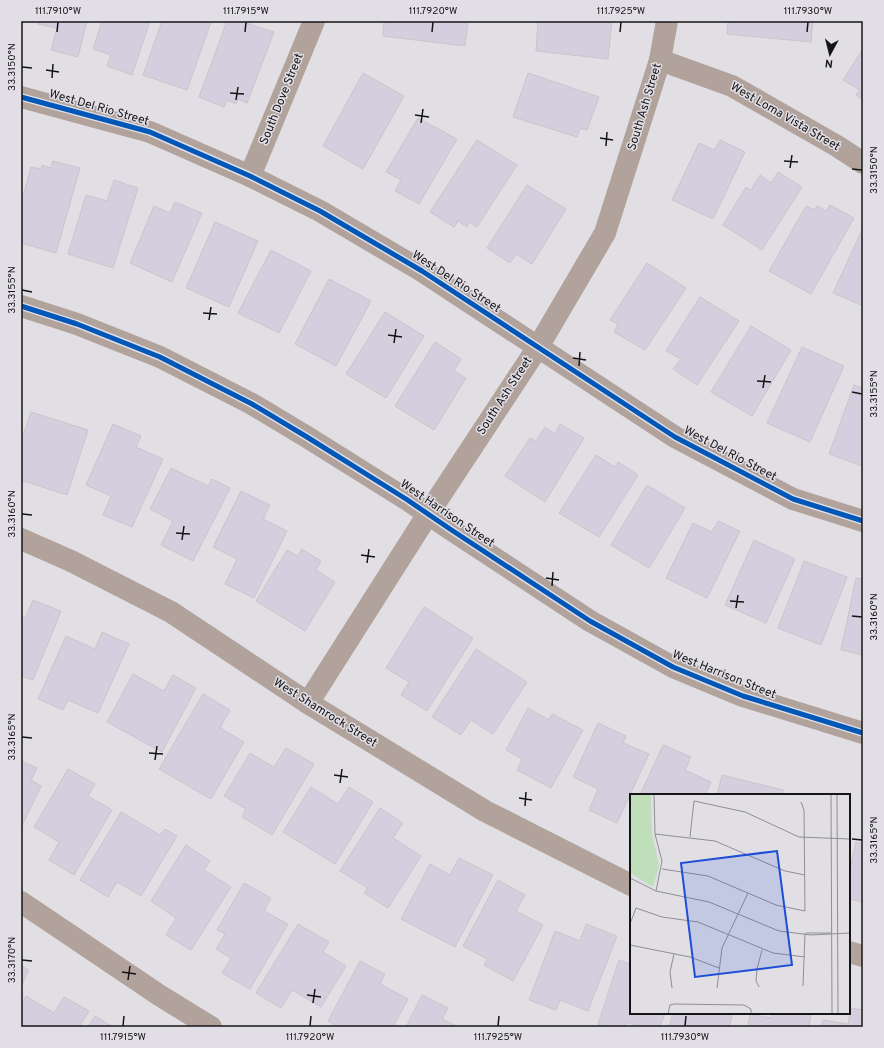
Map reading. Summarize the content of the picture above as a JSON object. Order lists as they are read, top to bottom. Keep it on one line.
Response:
{"streets":{"street":["South Dove Street","South Ash Street","West Del Rio Street","West Loma Vista Street","West Harrison Street","West Shamrock Street"]},"crossings":[["South Dove Street","West Del Rio Street"],["South Ash Street","West Del Rio Street"],["South Ash Street","West Loma Vista Street"],["South Ash Street","West Harrison Street"],["South Ash Street","West Shamrock Street"]],"north":"bottom","coordinates":["111.7910°W","111.7915°W","111.7920°W","111.7925°W","111.7930°W","33.3150°N","33.3155°N","33.3160°N","33.3165°N","33.3170°N"]}
